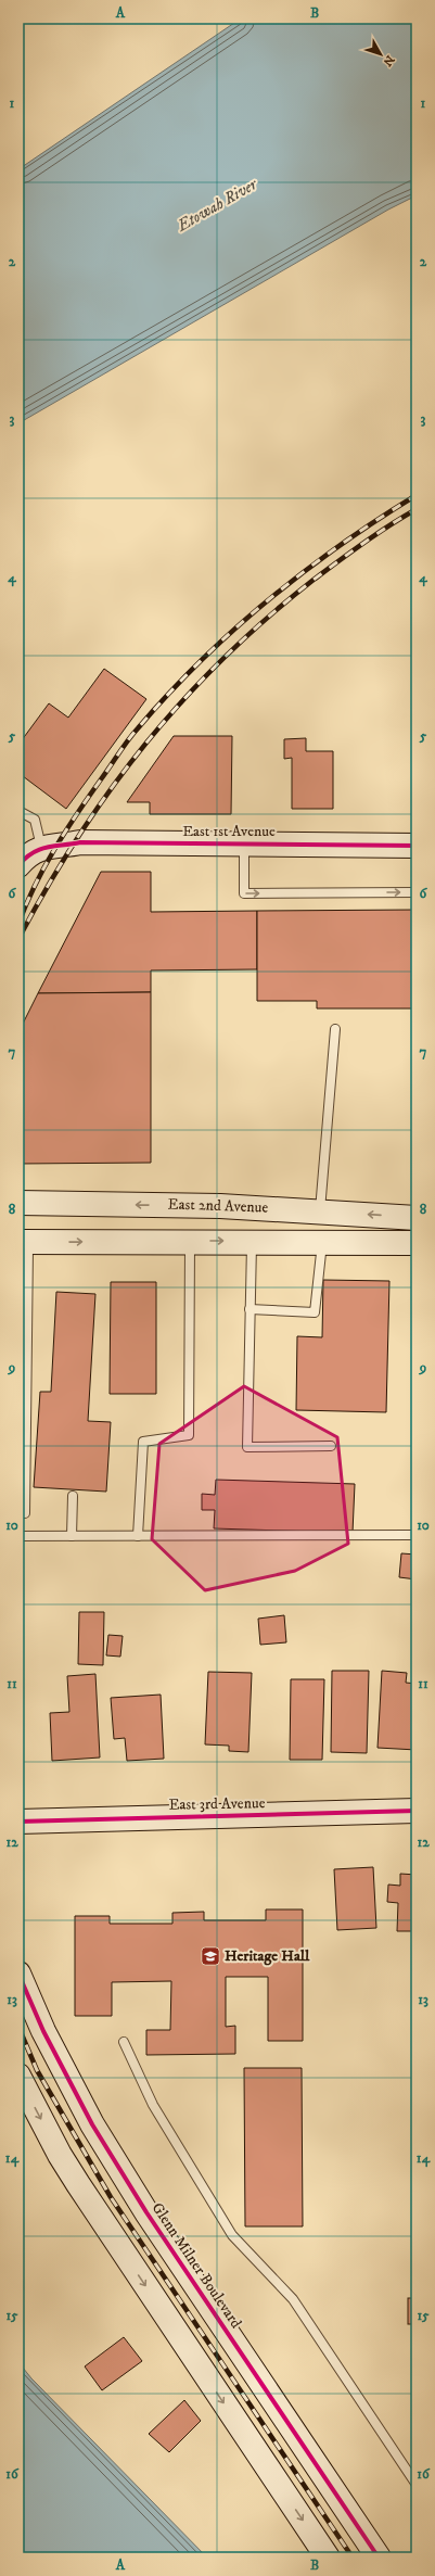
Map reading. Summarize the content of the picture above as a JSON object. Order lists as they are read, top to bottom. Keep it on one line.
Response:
{"streets":{"street":["East 1st Avenue","East 2nd Avenue","East 3rd Avenue","Glenn Milner Boulevard"]},"water":["Etowah River"],"places":{"school or university":["Heritage Hall"]},"north":"bottom right","grid":{"columns":["A","B"],"rows":["1","2","3","4","5","6","7","8","9","10","11","12","13","14","15","16"]}}
